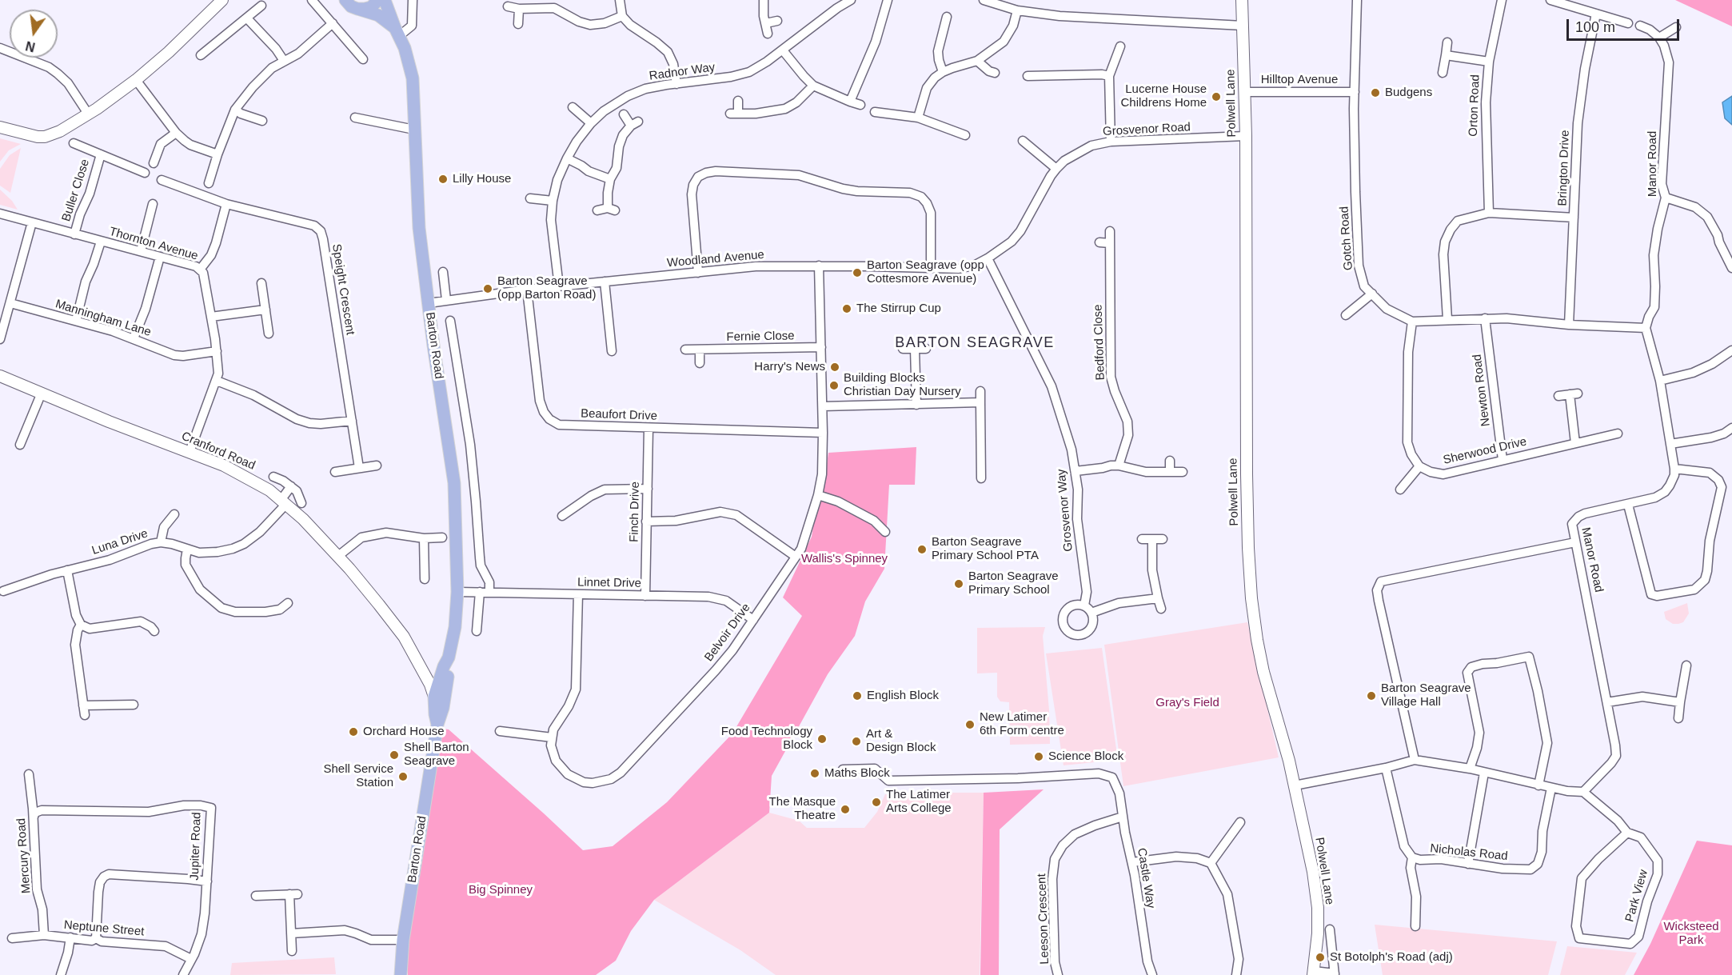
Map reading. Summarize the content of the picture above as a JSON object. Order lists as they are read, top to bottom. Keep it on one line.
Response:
{"streets":{"main road":["Barton Road"],"street":["Radnor Way","Hilltop Avenue","Polwell Lane","Orton Road","Grosvenor Road","Manor Road","Brington Drive","Buller Close","Gotch Road","Thornton Avenue","Woodland Avenue","Speight Crescent","Manningham Lane","Fernie Close","Bedford Close","Newton Road","Beaufort Drive","Cranford Road","Sherwood Drive","Grosvenor Way","Finch Drive","Luna Drive","Linnet Drive","Belvoir Drive","Jupiter Road","Nicholas Road","Mercury Road","Castle Way","Park View","Leeson Crescent","Neptune Street"]},"crossings":[["Radnor Way","Woodland Avenue"],["Hilltop Avenue","Polwell Lane"],["Hilltop Avenue","Gotch Road"],["Polwell Lane","Grosvenor Road"],["Grosvenor Road","Woodland Avenue"],["Grosvenor Road","Grosvenor Way"],["Manor Road","Park View"],["Buller Close","Thornton Avenue"],["Thornton Avenue","Manningham Lane"],["Thornton Avenue","Cranford Road"],["Woodland Avenue","Barton Road"],["Woodland Avenue","Beaufort Drive"],["Woodland Avenue","Grosvenor Way"],["Woodland Avenue","Belvoir Drive"],["Fernie Close","Belvoir Drive"],["Barton Road","Cranford Road"],["Barton Road","Linnet Drive"],["Newton Road","Sherwood Drive"],["Beaufort Drive","Finch Drive"],["Beaufort Drive","Belvoir Drive"],["Cranford Road","Luna Drive"],["Finch Drive","Linnet Drive"],["Linnet Drive","Belvoir Drive"],["Jupiter Road","Mercury Road"],["Jupiter Road","Neptune Street"],["Mercury Road","Neptune Street"],["Castle Way","Leeson Crescent"]],"districts":["BARTON SEAGRAVE"],"parks":["Wallis's Spinney","Gray's Field","Big Spinney","Wicksteed Park"],"places":["Budgens","Lucerne House Childrens Home","Lilly House","Barton Seagrave (opp Cottesmore Avenue)","Barton Seagrave (opp Barton Road)","The Stirrup Cup","Harry's News","Building Blocks Christian Day Nursery","Barton Seagrave Primary School PTA","Barton Seagrave Primary School","English Block","Barton Seagrave Village Hall","New Latimer 6th Form centre","Orchard House","Food Technology Block","Art & Design Block","Shell Barton Seagrave","Science Block","Maths Block","Shell Service Station","The Latimer Arts College","The Masque Theatre","St Botolph's Road (adj)"],"scale_bar":"100 m","north":"bottom"}
